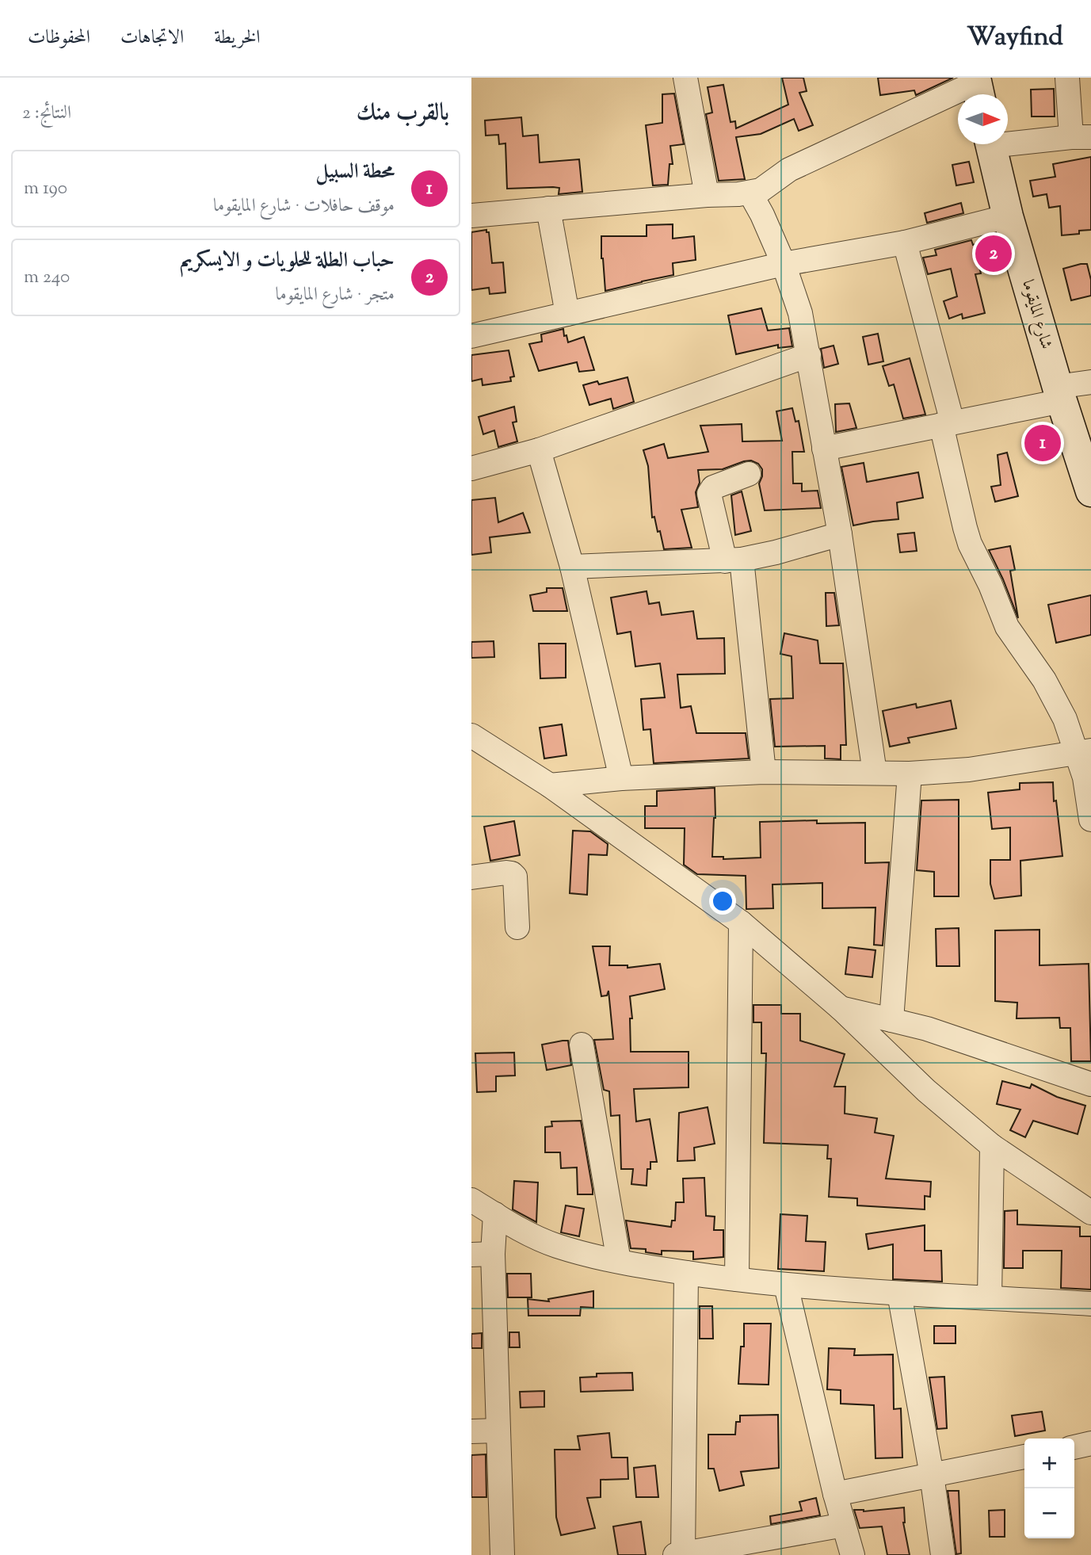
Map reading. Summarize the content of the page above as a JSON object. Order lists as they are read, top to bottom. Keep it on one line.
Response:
{"streets":{"street":["شارع المايقوما"]},"north":"right","page":{"header":"Wayfind","nav":["الخريطة","الاتجاهات","المحفوظات"],"heading":["بالقرب منك","النتائج: 2"],"list":[{"mark":"1","name":"محطة السبيل","note":"موقف حافلات · شارع المايقوما","value":"190 m"},{"mark":"2","name":"حباب الطلة للحلويات و الايسكريم","note":"متجر · شارع المايقوما","value":"240 m"}],"pins":["2","1"],"map_buttons":["+","−"]}}
